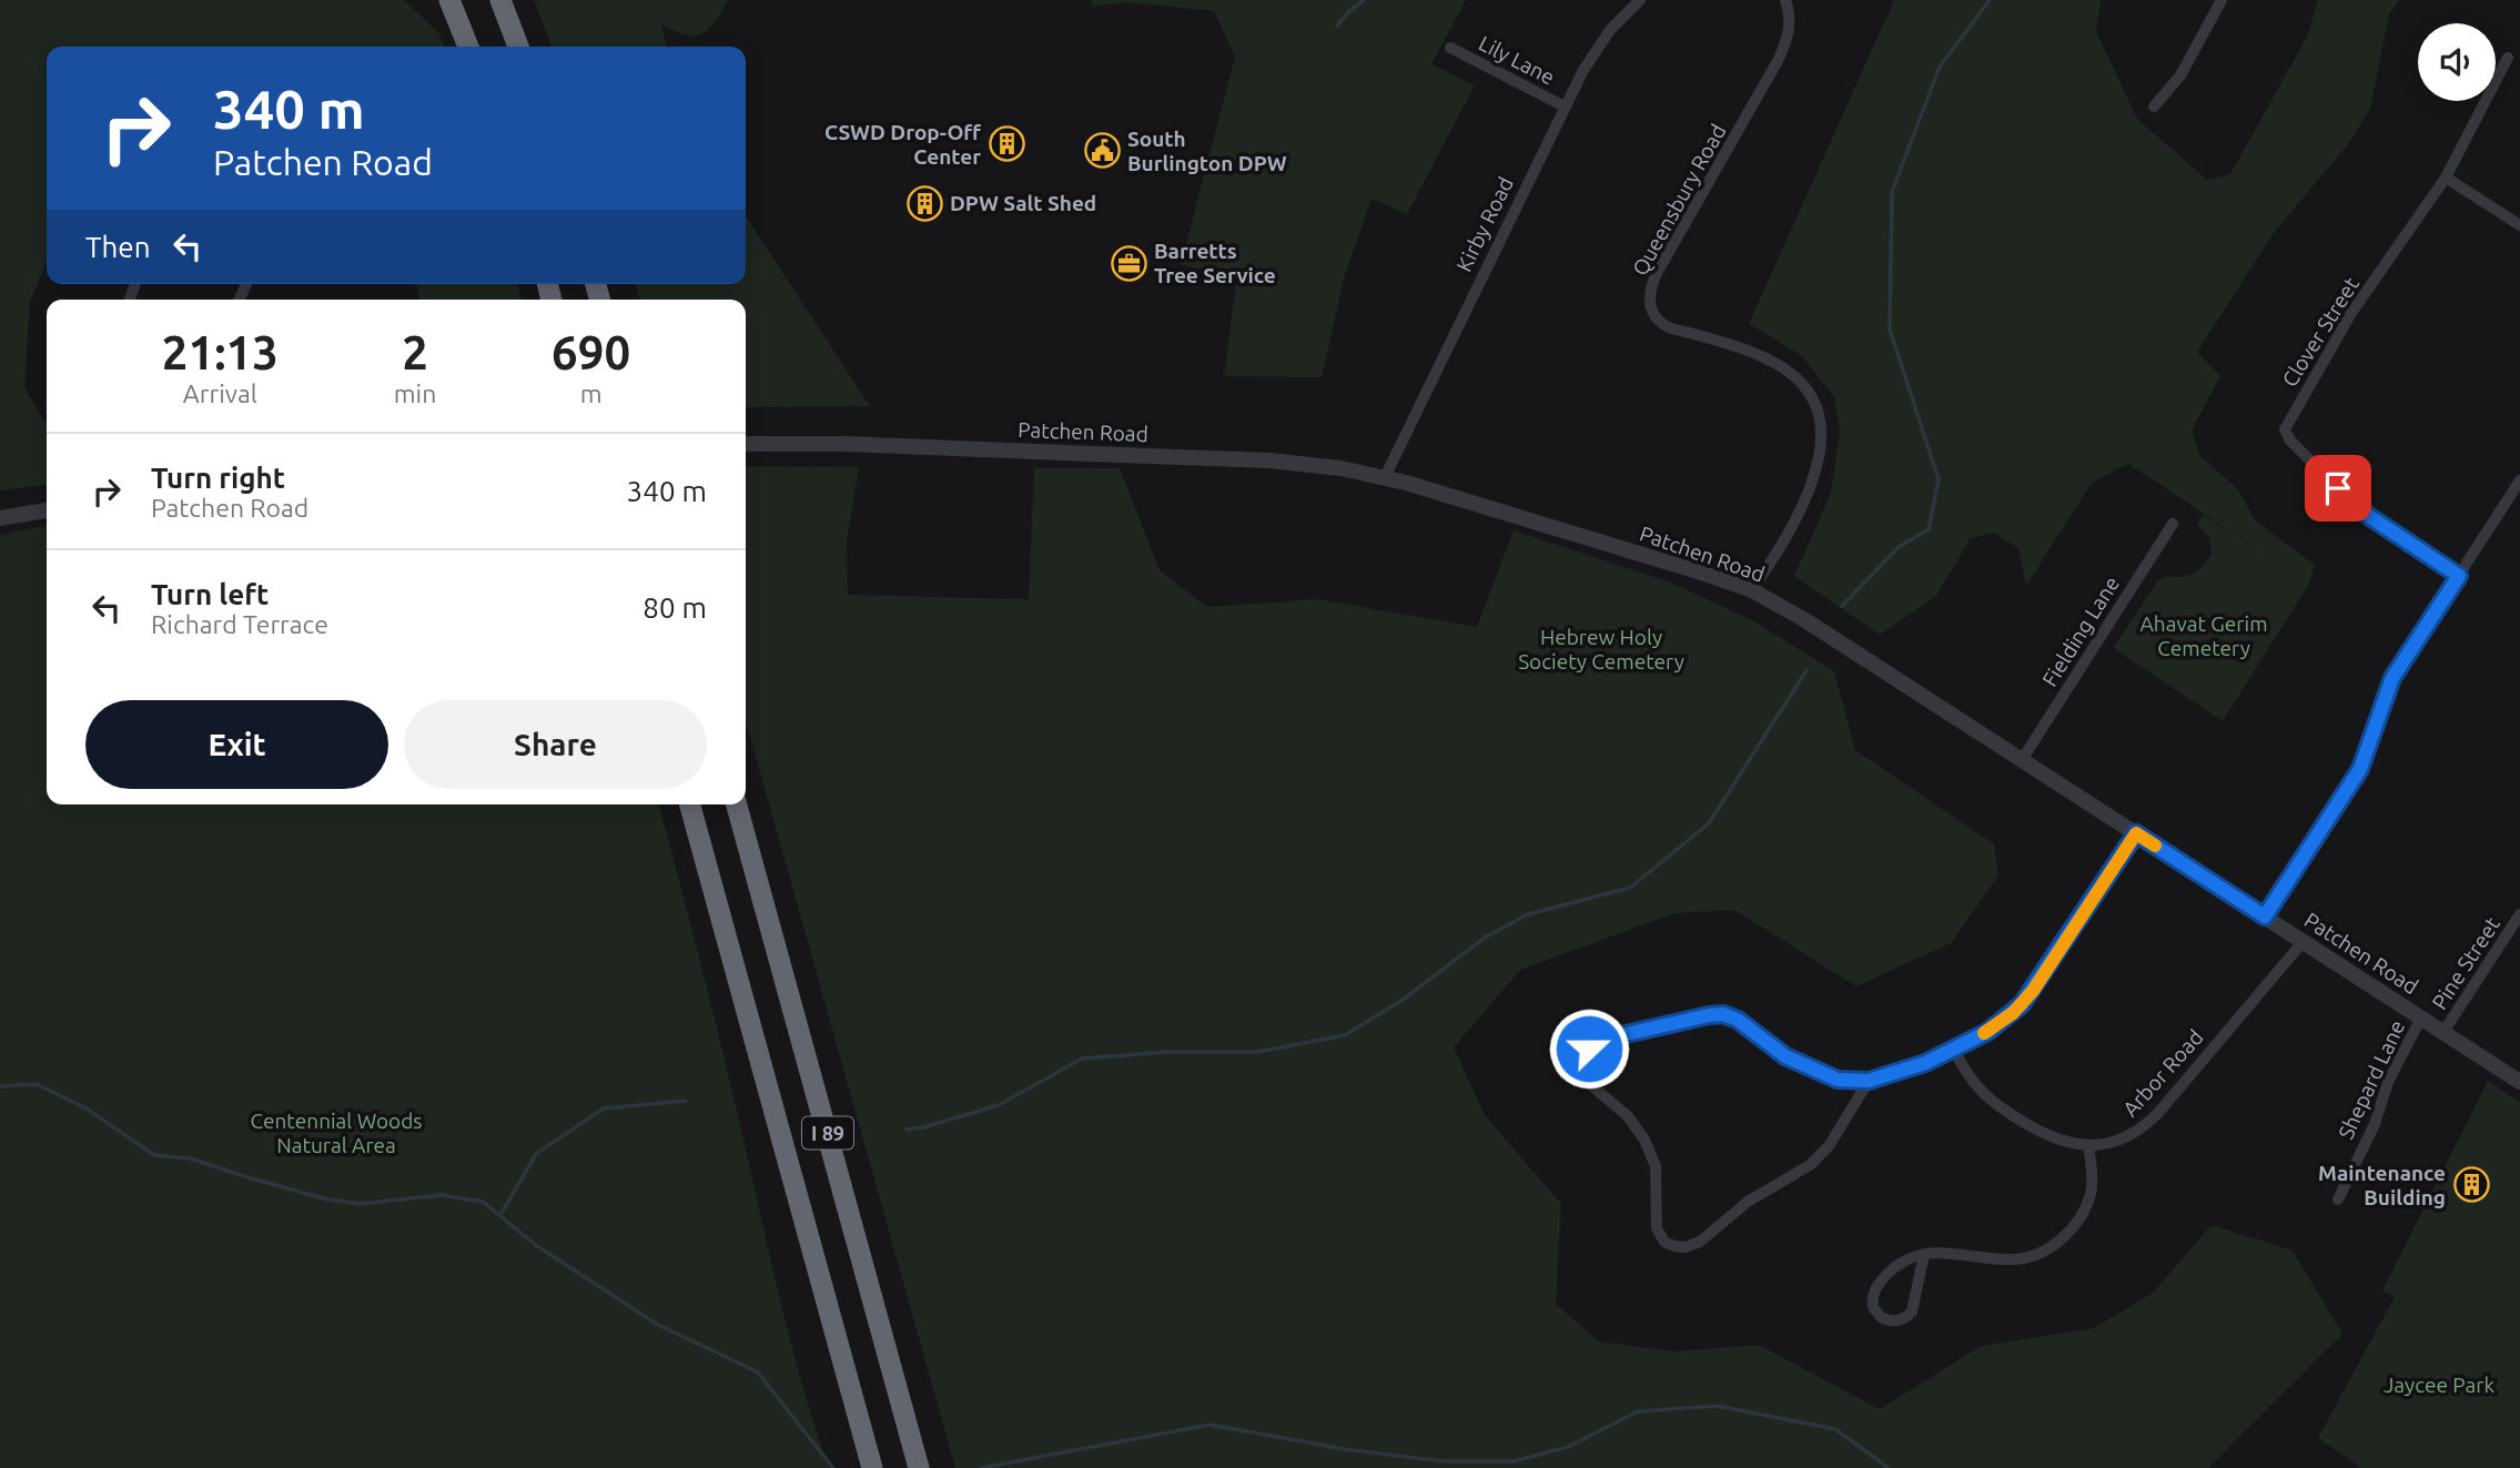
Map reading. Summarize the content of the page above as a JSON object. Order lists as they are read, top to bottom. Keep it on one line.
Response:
{"streets":{"highway":["I 89"],"street":["Lily Lane","Queensbury Road","Kirby Road","Clover Street","Patchen Road","Fielding Lane","Pine Street","Arbor Road","Shepard Lane"]},"crossings":[["Lily Lane","Kirby Road"],["Queensbury Road","Patchen Road"],["Kirby Road","Patchen Road"],["Patchen Road","Fielding Lane"],["Patchen Road","Pine Street"],["Patchen Road","Arbor Road"],["Patchen Road","Shepard Lane"]],"parks":["Ahavat Gerim Cemetery","Hebrew Holy Society Cemetery","Centennial Woods Natural Area","Jaycee Park"],"places":{"building":["CSWD Drop-Off Center","DPW Salt Shed","Maintenance Building"],"public building":["South Burlington DPW"],"office":["Barretts Tree Service"]},"page":{"turn":["340 m","Patchen Road"],"then":"Then","eta":["21:13","Arrival","2","min","690","m"],"list":[{"name":"Turn right","note":"Patchen Road","value":"340 m"},{"name":"Turn left","note":"Richard Terrace","value":"80 m"}],"buttons":["Exit","Share"]}}
